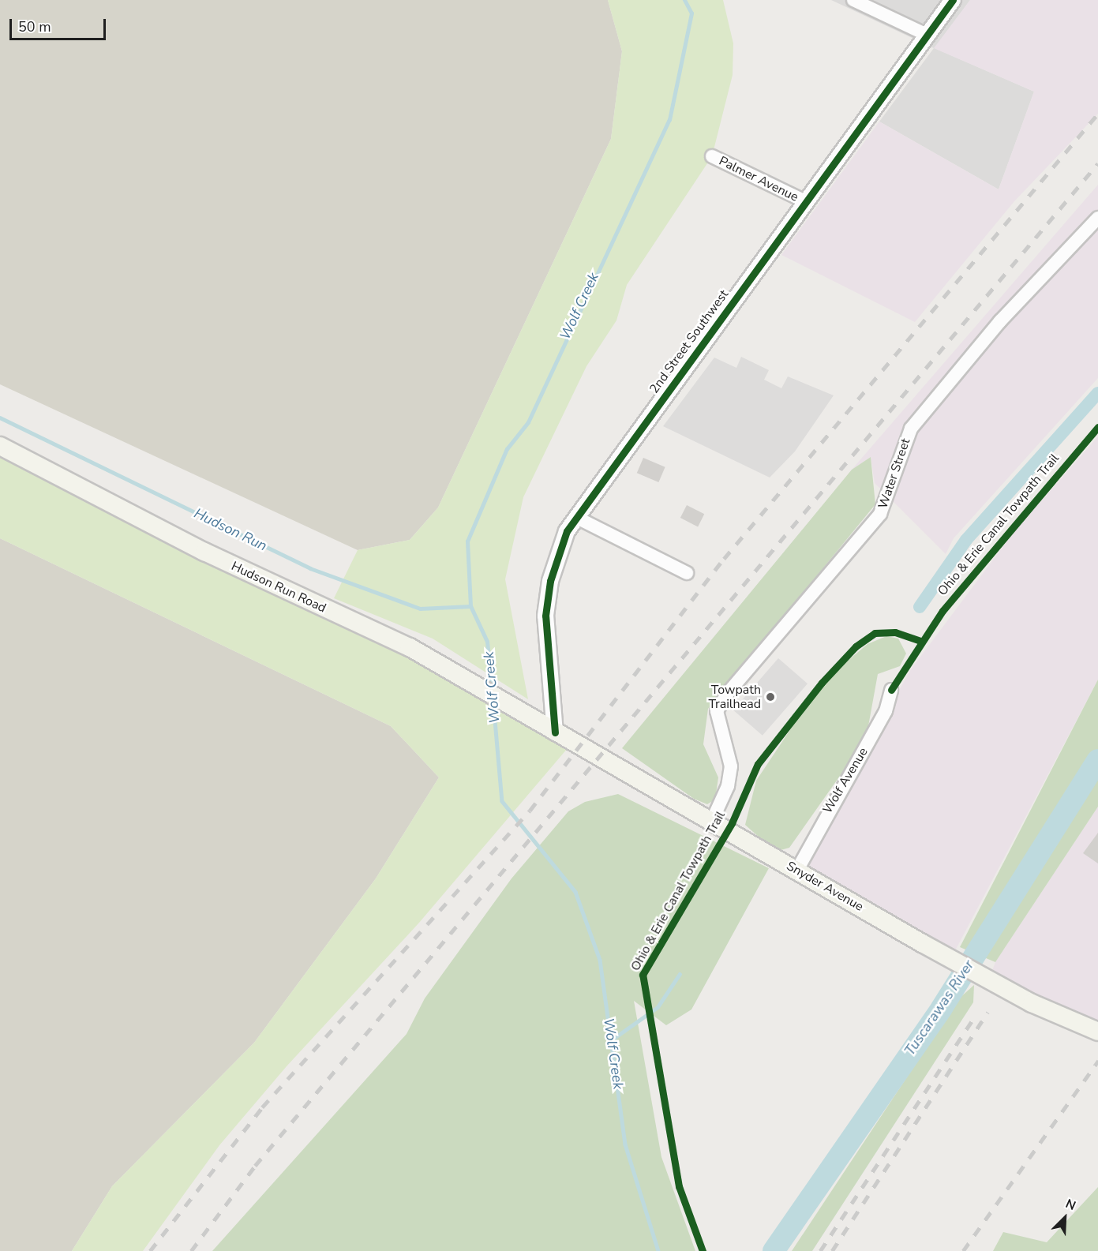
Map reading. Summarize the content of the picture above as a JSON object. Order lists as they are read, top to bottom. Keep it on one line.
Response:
{"streets":{"main road":["Hudson Run Road","Snyder Avenue"],"street":["Palmer Avenue","2nd Street Southwest","Water Street","Wolf Avenue"],"cycle path":["Ohio & Erie Canal Towpath Trail"]},"crossings":[["Palmer Avenue","2nd Street Southwest"],["2nd Street Southwest","Hudson Run Road"],["2nd Street Southwest","Snyder Avenue"],["Water Street","Snyder Avenue"],["Hudson Run Road","Snyder Avenue"],["Wolf Avenue","Snyder Avenue"]],"water":["Wolf Creek","Hudson Run","Tuscarawas River"],"places":["Towpath Trailhead"],"scale_bar":"50 m","north":"top right"}
